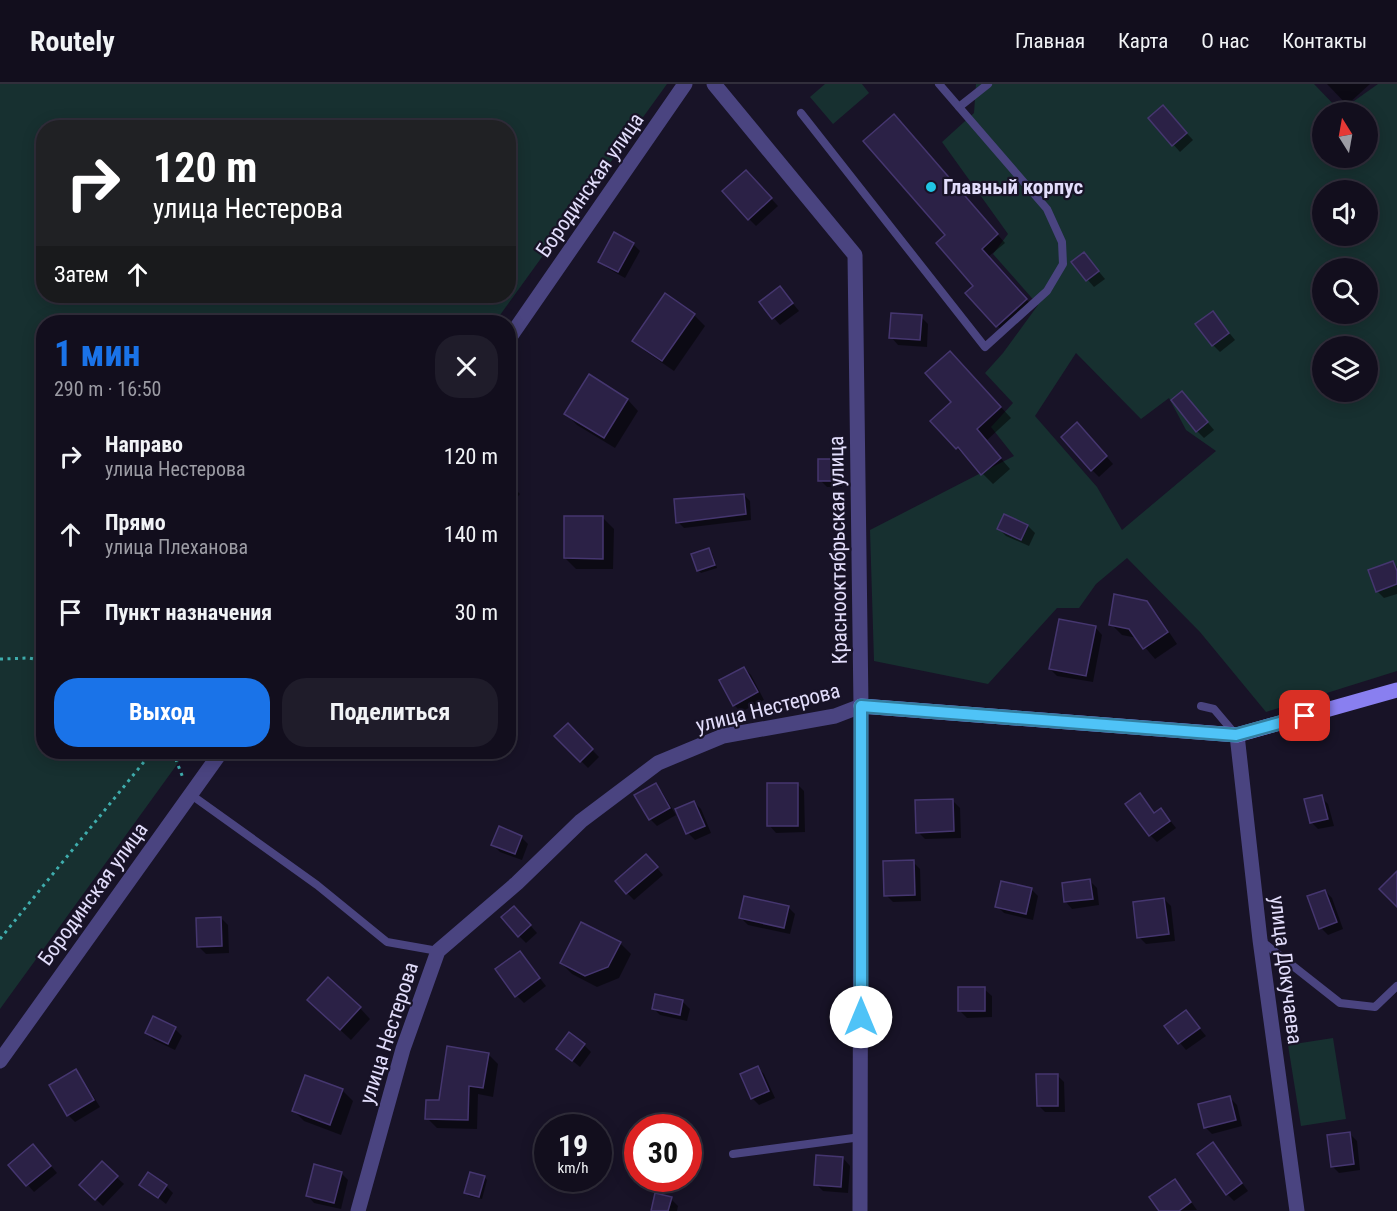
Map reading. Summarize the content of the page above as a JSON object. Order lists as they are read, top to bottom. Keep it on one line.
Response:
{"streets":{"street":["Бородинская улица","Краснооктябрьская улица","улица Нестерова","улица Докучаева"]},"crossings":[["Краснооктябрьская улица","улица Нестерова"],["улица Нестерова","улица Докучаева"]],"places":["Главный корпус"],"north":"top","page":{"header":"Routely","nav":["Главная","Карта","О нас","Контакты"],"turn":["120 m","улица Нестерова"],"then":"Затем","heading":["1 мин","290 m · 16:50"],"list":[{"name":"Направо","note":"улица Нестерова","value":"120 m"},{"name":"Прямо","note":"улица Плеханова","value":"140 m"},{"name":"Пункт назначения","value":"30 m"}],"buttons":["Выход","Поделиться"],"speed":"19 km/h","limit":"30"}}
